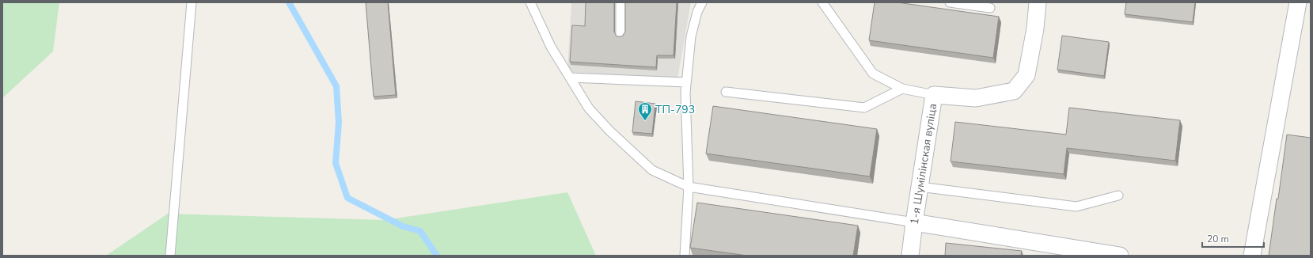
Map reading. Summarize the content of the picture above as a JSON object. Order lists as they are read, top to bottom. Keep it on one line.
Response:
{"streets":{"street":["1-я Шумілінская вуліца"]},"places":{"building":["ТП-793"]},"scale_bar":"20 m"}
